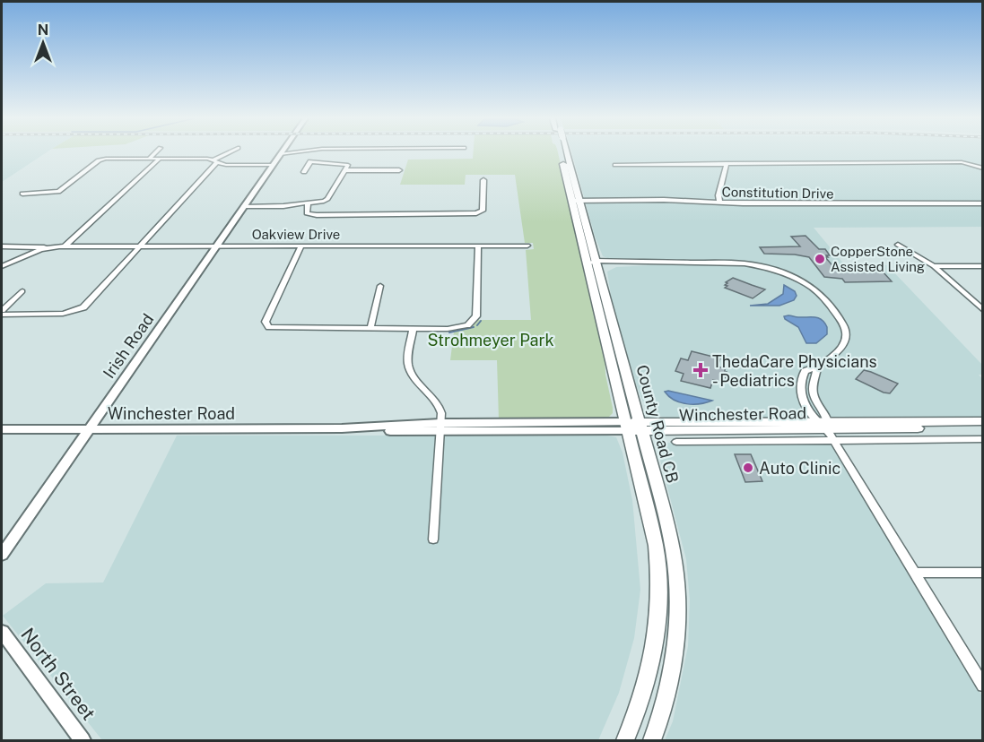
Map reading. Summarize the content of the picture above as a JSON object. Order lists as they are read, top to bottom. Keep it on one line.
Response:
{"streets":{"main road":["Winchester Road","County Road CB"],"street":["Constitution Drive","Oakview Drive","Irish Road","North Street"]},"crossings":[["Constitution Drive","County Road CB"],["Oakview Drive","Irish Road"],["Irish Road","Winchester Road"],["Winchester Road","County Road CB"]],"parks":["Strohmeyer Park"],"places":{"other":["CopperStone Assisted Living","Auto Clinic"],"health":["ThedaCare Physicians - Pediatrics"]},"north":"top"}
